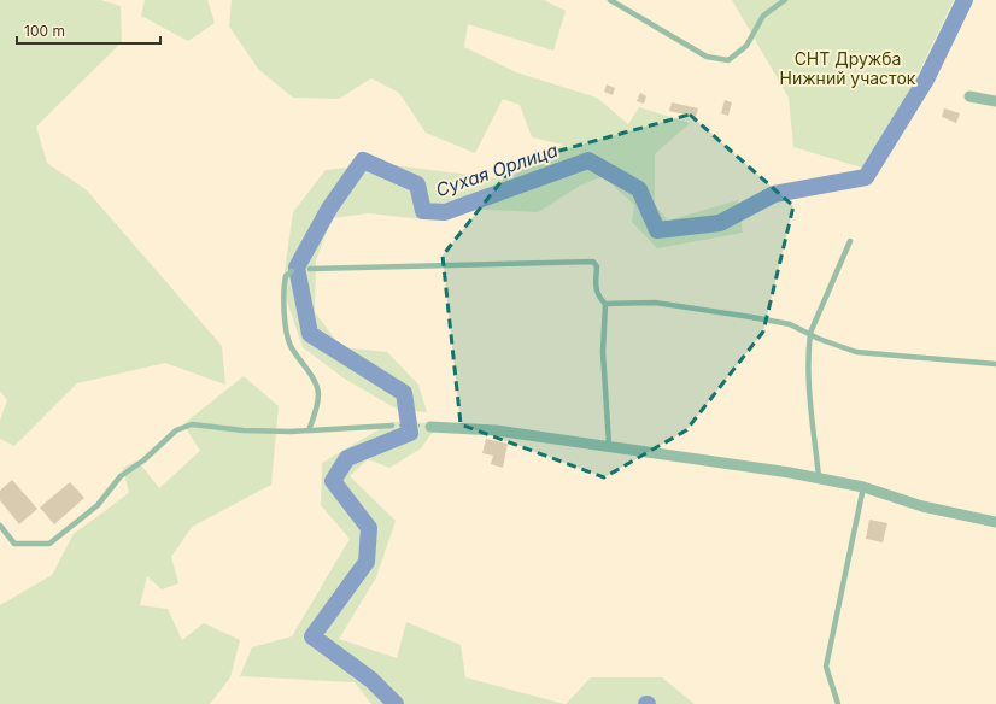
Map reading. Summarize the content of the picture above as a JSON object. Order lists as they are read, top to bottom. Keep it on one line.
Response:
{"water":["Сухая Орлица"],"parks":["СНТ Дружба Нижний участок"],"scale_bar":"100 m"}
